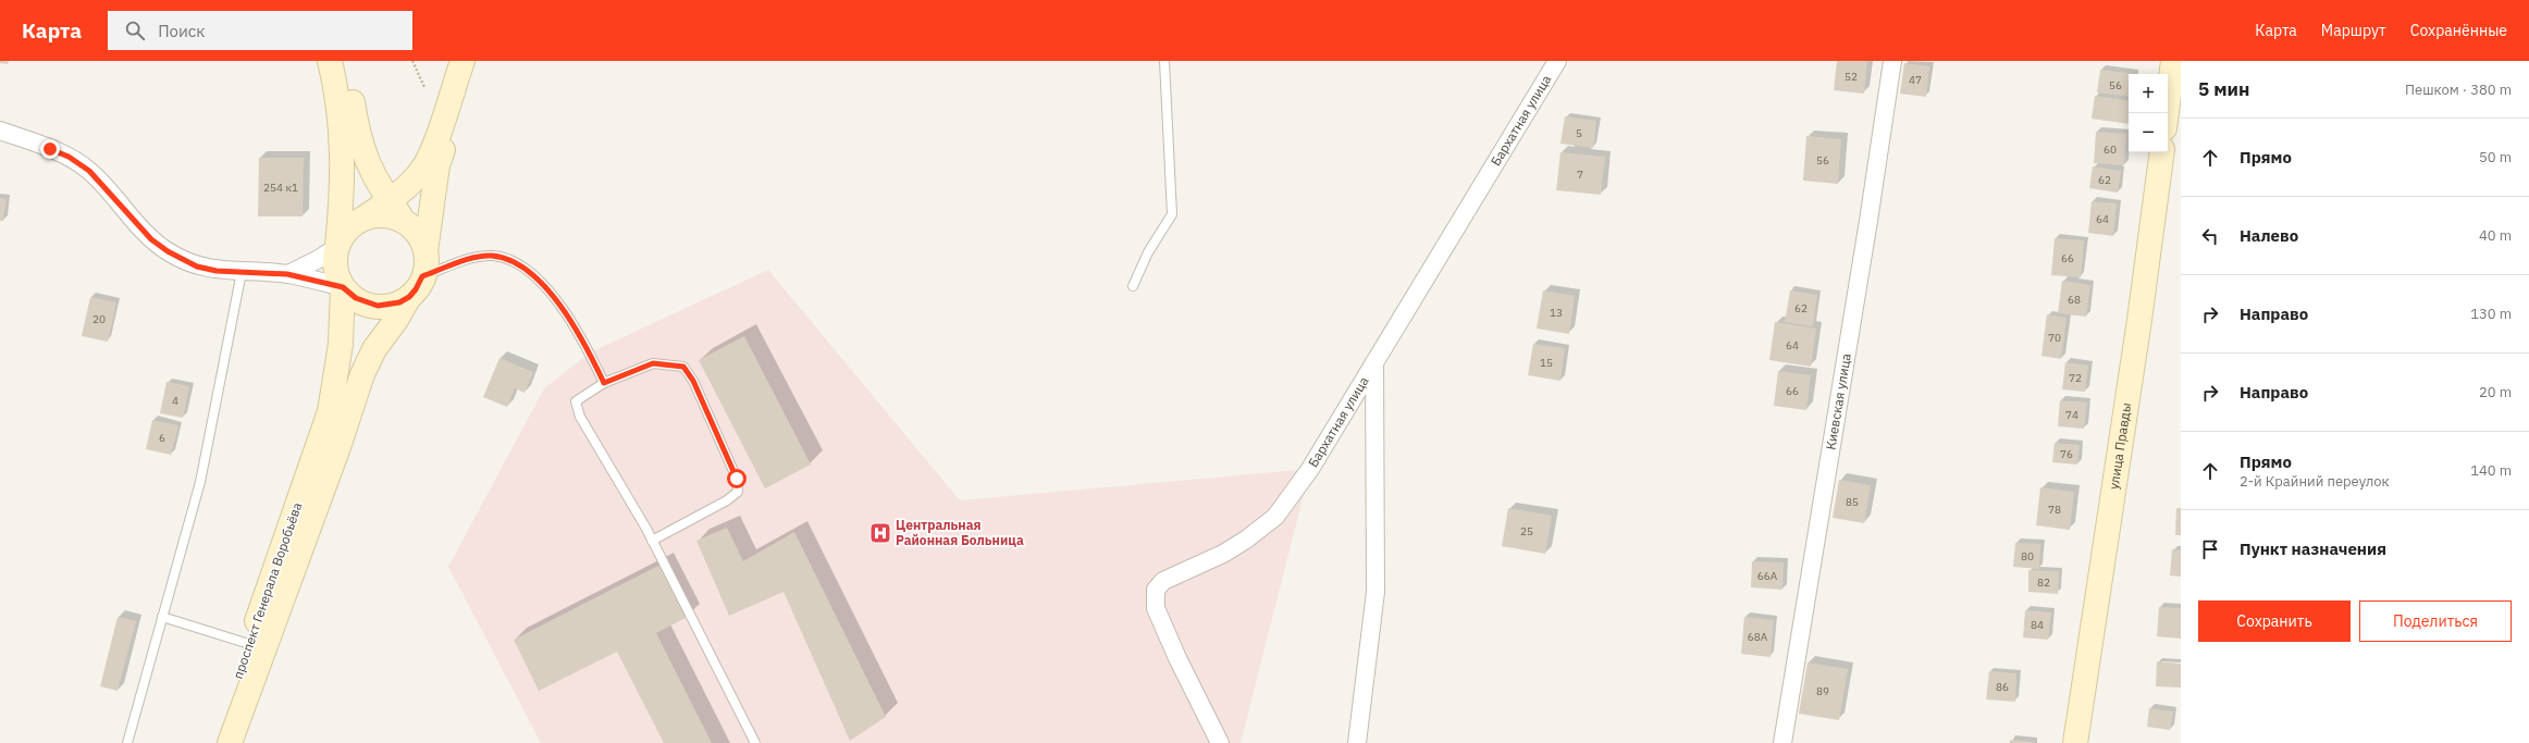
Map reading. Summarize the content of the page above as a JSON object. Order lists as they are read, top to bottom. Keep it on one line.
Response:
{"streets":{"main road":["улица Правды","проспект Генерала Воробьёва"],"street":["Бархатная улица","Киевская улица"]},"places":{"hospital":["Центральная Районная Больница"]},"house_numbers":["52","47","56","5","60","56","7","62","254 к1","64","66","68","62","13","20","70","64","15","72","66","4","74","6","76","85","78","25","80","66А","82","84","68А","86","89"],"page":{"header":"Карта","search":"Поиск","nav":["Карта","Маршрут","Сохранённые"],"heading":["5 мин","Пешком · 380 m"],"map_buttons":["+","−"],"list":[["Прямо","50 m"],["Налево","40 m"],["Направо","130 m"],["Направо","20 m"],["Прямо","2-й Крайний переулок","140 m"],"Пункт назначения"],"buttons":["Сохранить","Поделиться"]}}
